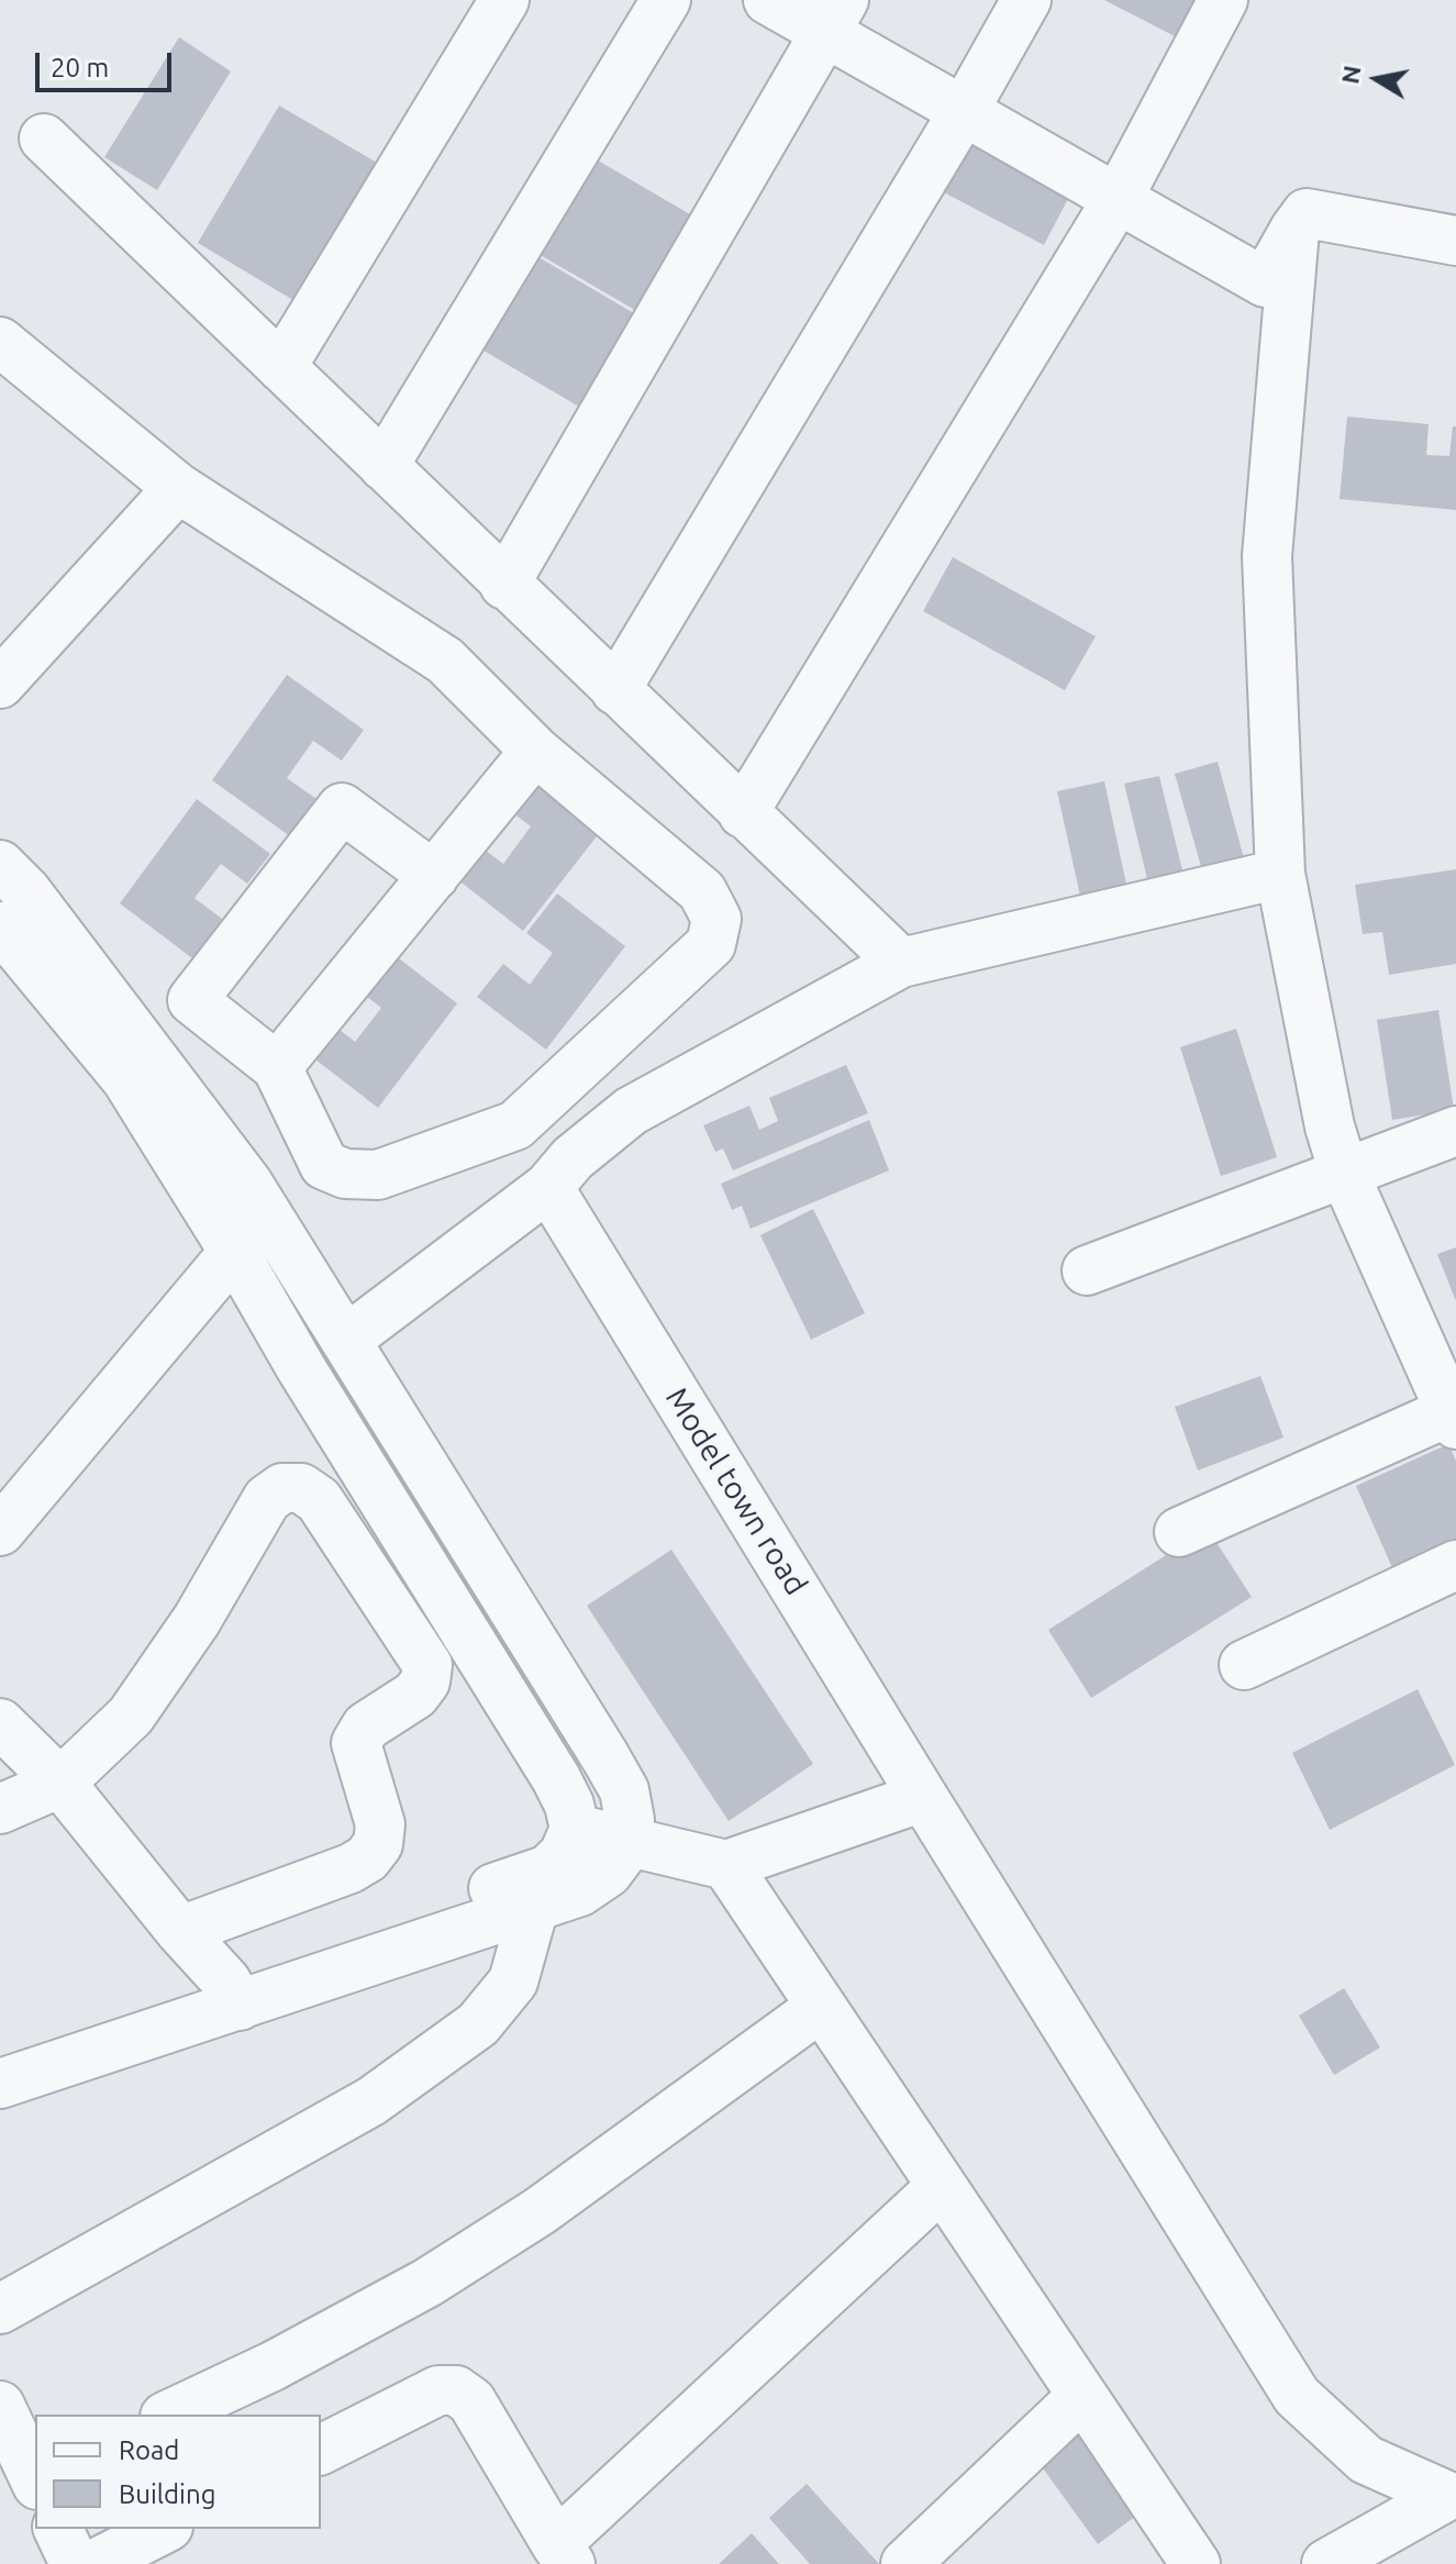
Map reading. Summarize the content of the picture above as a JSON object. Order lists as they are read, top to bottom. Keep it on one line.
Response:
{"streets":{"street":["Model town road"]},"legend":["Road","Building"],"scale_bar":"20 m","north":"left"}
